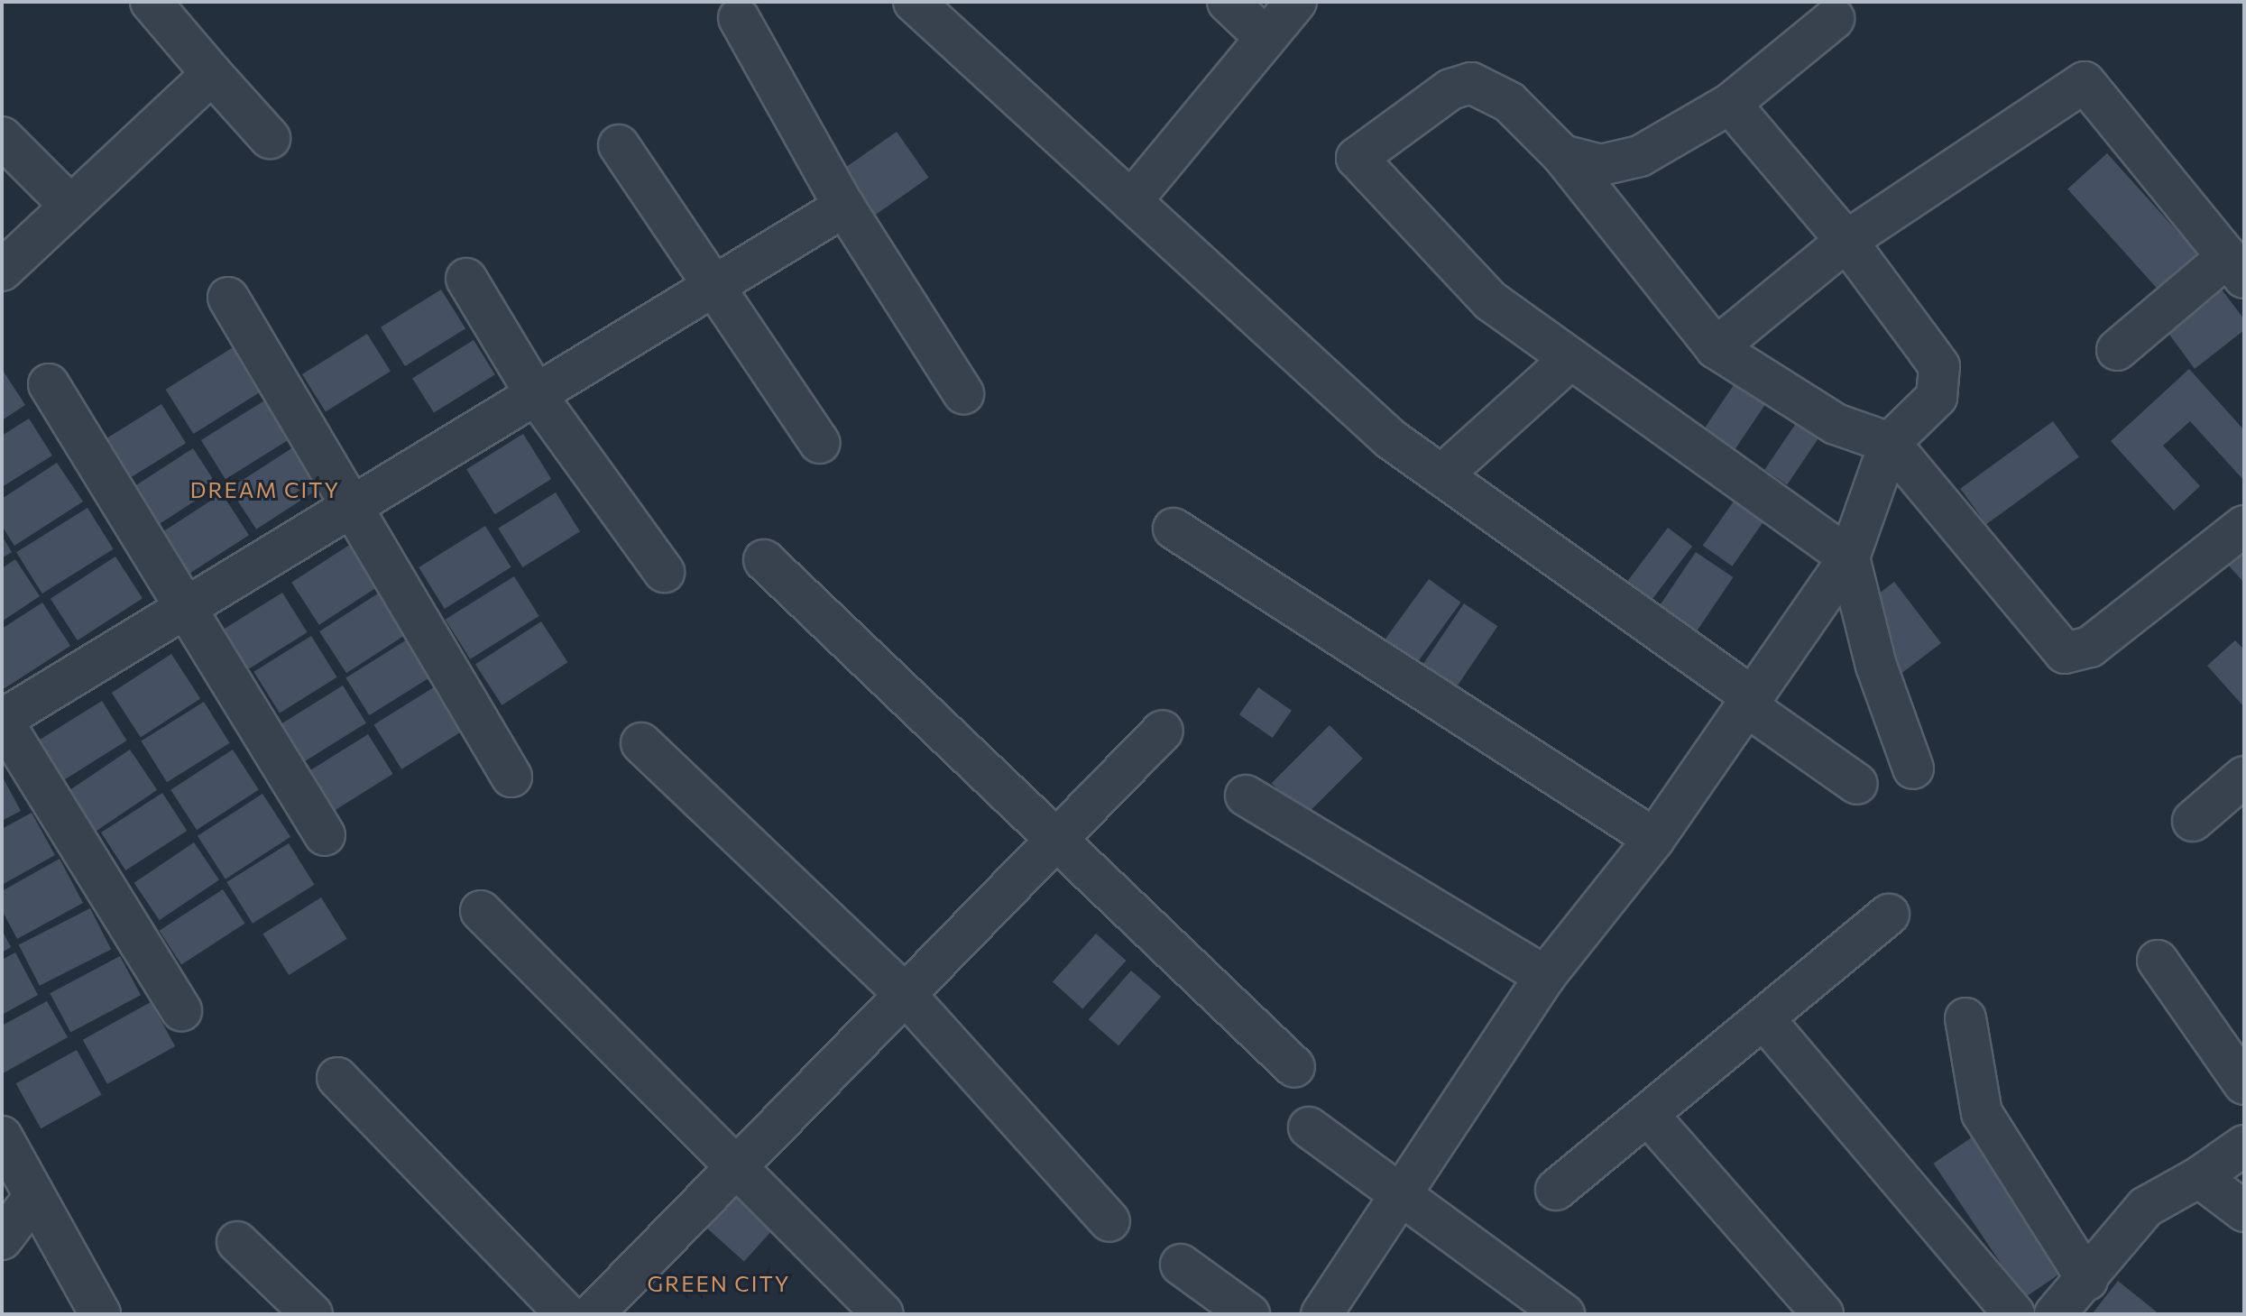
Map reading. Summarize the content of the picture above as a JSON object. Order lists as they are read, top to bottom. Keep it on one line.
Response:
{"districts":["DREAM CITY","GREEN CITY"]}
